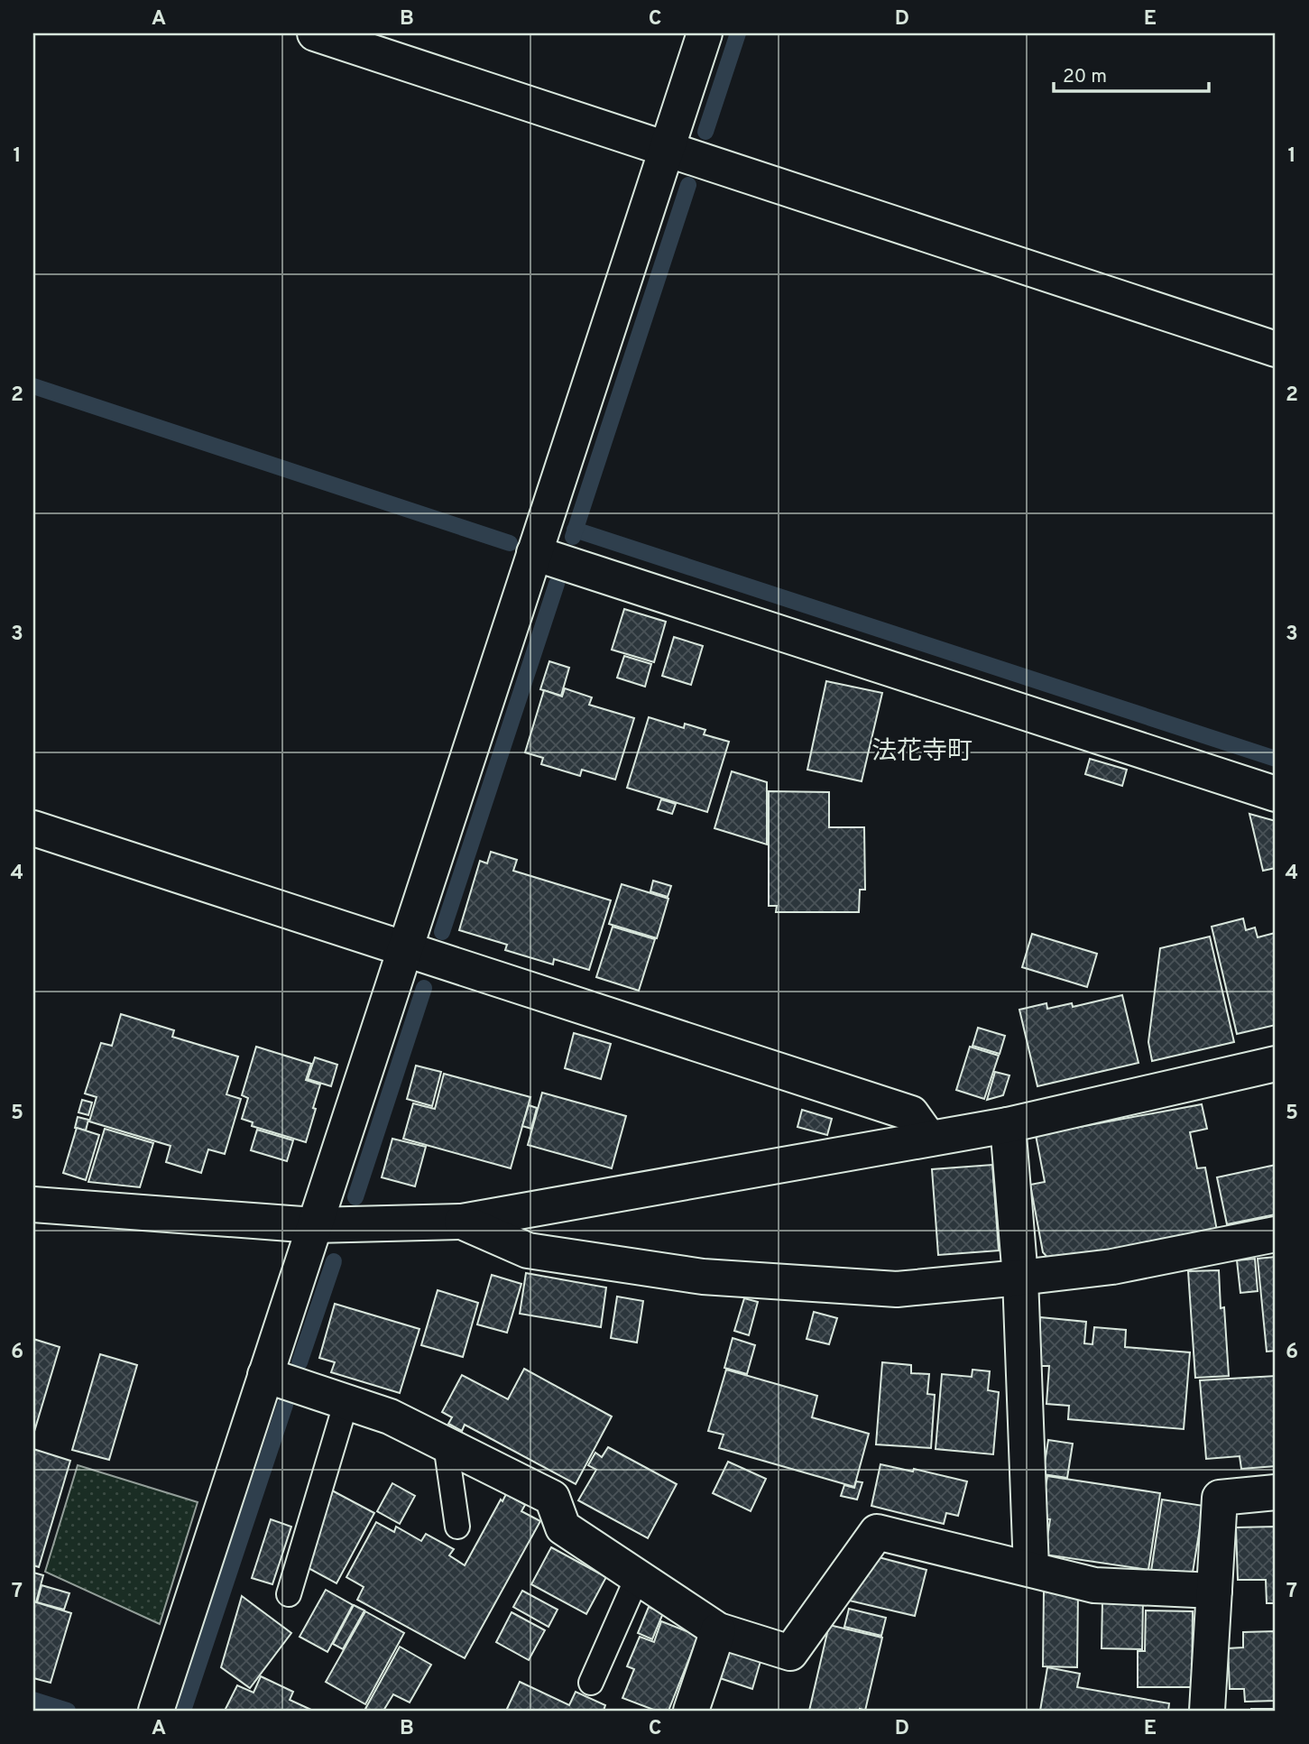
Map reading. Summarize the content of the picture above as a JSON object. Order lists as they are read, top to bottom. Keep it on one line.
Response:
{"districts":["法花寺町"],"scale_bar":"20 m","grid":{"columns":["A","B","C","D","E"],"rows":["1","2","3","4","5","6","7"]}}
